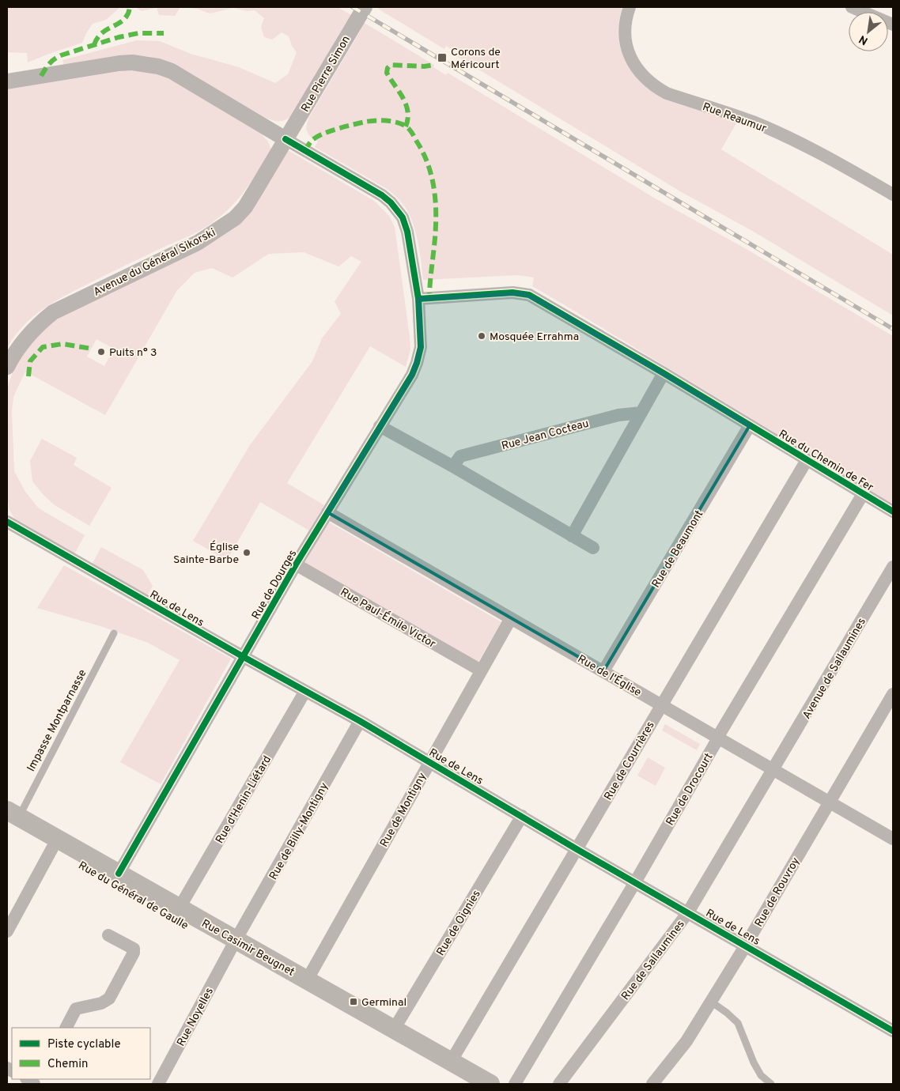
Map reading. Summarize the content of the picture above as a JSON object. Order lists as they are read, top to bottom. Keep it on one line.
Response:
{"streets":{"main road":["Rue du Général de Gaulle","Rue Casimir Beugnet"],"street":["Rue Pierre Simon","Rue Reaumur","Avenue du Général Sikorski","Rue Jean Cocteau","Rue du Chemin de Fer","Rue de Beaumont","Rue de Dourges","Rue de Lens","Rue Paul-Émile Victor","Avenue de Sallaumines","Rue de l'Église","Rue de Courrières","Rue de Drocourt","Rue d'Henin-Liétard","Rue de Montigny","Rue de Billy-Montigny","Rue de Rouvroy","Rue de Oignies","Rue de Sallaumines","Rue Noyelles"],"lane":["Impasse Montparnasse"]},"crossings":[["Rue Pierre Simon","Avenue du Général Sikorski"],["Rue Pierre Simon","Rue de Dourges"],["Avenue du Général Sikorski","Rue de Dourges"],["Rue du Chemin de Fer","Rue de Beaumont"],["Rue du Chemin de Fer","Rue de Dourges"],["Rue du Chemin de Fer","Rue de Courrières"],["Rue du Chemin de Fer","Rue de Drocourt"],["Rue de Beaumont","Rue de l'Église"],["Rue de Dourges","Rue de Lens"],["Rue de Dourges","Rue Paul-Émile Victor"],["Rue de Dourges","Rue de l'Église"],["Rue de Dourges","Rue Casimir Beugnet"],["Rue de Lens","Rue de Courrières"],["Rue de Lens","Rue de Drocourt"],["Rue de Lens","Rue d'Henin-Liétard"],["Rue de Lens","Rue de Montigny"],["Rue de Lens","Rue de Billy-Montigny"],["Rue de Lens","Rue de Rouvroy"],["Rue de Lens","Rue de Oignies"],["Rue de Lens","Rue de Sallaumines"],["Rue Paul-Émile Victor","Rue de Montigny"],["Avenue de Sallaumines","Rue de l'Église"],["Avenue de Sallaumines","Rue de Sallaumines"],["Rue de l'Église","Rue de Courrières"],["Rue de l'Église","Rue de Drocourt"],["Rue de l'Église","Rue de Montigny"],["Rue de l'Église","Rue de Rouvroy"],["Rue de l'Église","Rue de Sallaumines"],["Impasse Montparnasse","Rue du Général de Gaulle"],["Impasse Montparnasse","Rue Casimir Beugnet"],["Rue de Courrières","Rue Casimir Beugnet"],["Rue d'Henin-Liétard","Rue Casimir Beugnet"],["Rue de Montigny","Rue Casimir Beugnet"],["Rue de Billy-Montigny","Rue du Général de Gaulle"],["Rue de Billy-Montigny","Rue Casimir Beugnet"],["Rue de Billy-Montigny","Rue Noyelles"],["Rue du Général de Gaulle","Rue Casimir Beugnet"],["Rue du Général de Gaulle","Rue Noyelles"],["Rue de Oignies","Rue Casimir Beugnet"],["Rue Casimir Beugnet","Rue Noyelles"]],"places":{"transit":["Corons de Méricourt","Germinal"],"other":["Mosquée Errahma","Puits n° 3","Église Sainte-Barbe"]},"legend":["Piste cyclable","Chemin"],"north":"bottom left"}
